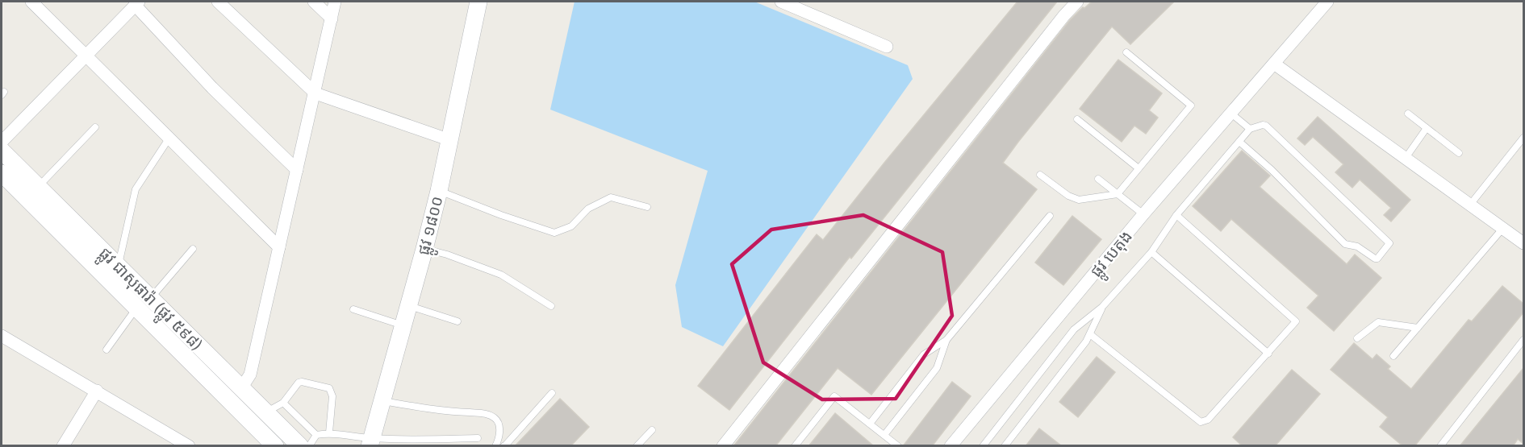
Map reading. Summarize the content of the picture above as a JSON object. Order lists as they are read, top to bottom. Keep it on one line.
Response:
{"streets":{"main road":["ផ្លូវ ១៨០០","ផ្លូវ ជាសុផារ៉ា (ផ្លូវ ៥៩៨)"],"street":["ផ្លូវ បេតុង"]}}
